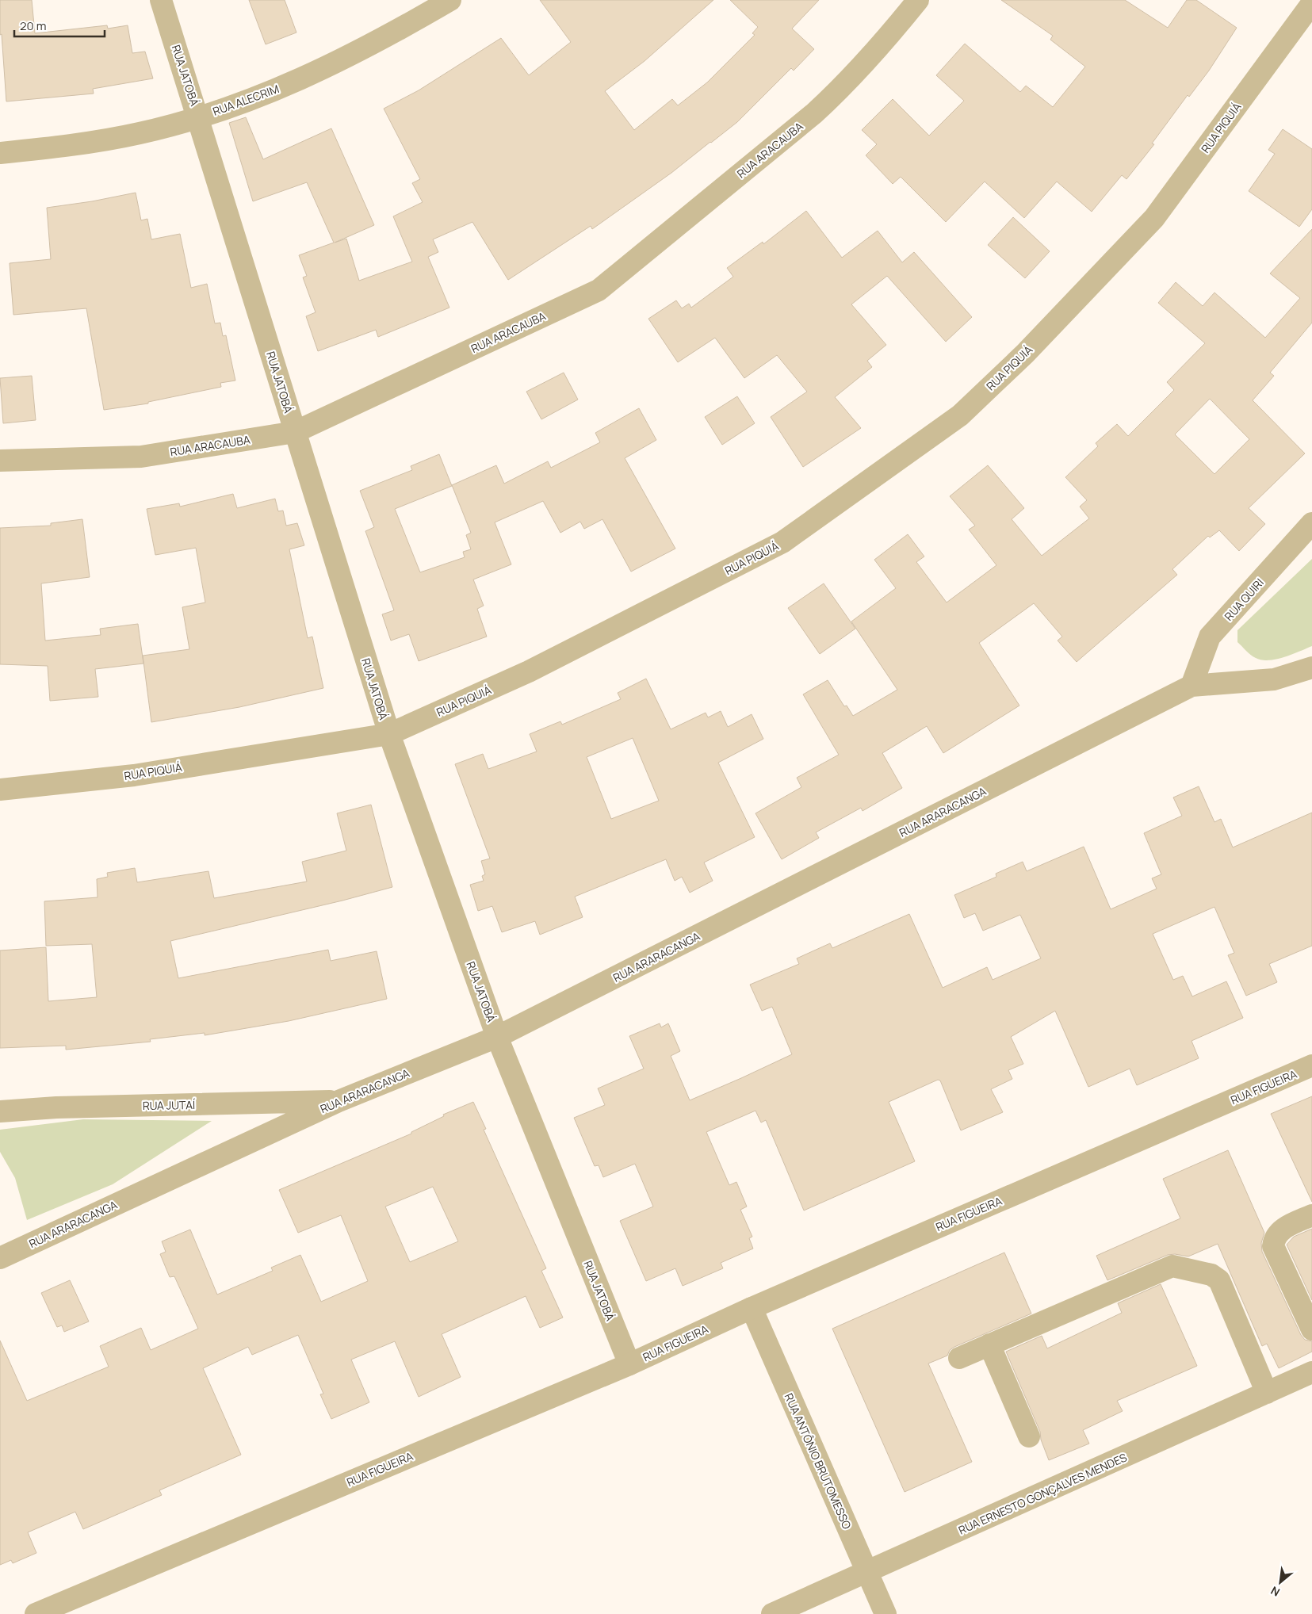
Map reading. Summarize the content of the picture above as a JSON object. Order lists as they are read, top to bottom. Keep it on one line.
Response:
{"streets":{"street":["RUA JATOBÁ","RUA ALECRIM","RUA PIQUIÁ","RUA ARACAUBA","RUA QUIRI","RUA ARARACANGA","RUA FIGUEIRA","RUA JUTAÍ","RUA ANTÔNIO BRUTOMESSO","RUA ERNESTO GONÇALVES MENDES"]},"crossings":[["RUA JATOBÁ","RUA ALECRIM"],["RUA JATOBÁ","RUA PIQUIÁ"],["RUA JATOBÁ","RUA ARACAUBA"],["RUA JATOBÁ","RUA ARARACANGA"],["RUA JATOBÁ","RUA FIGUEIRA"],["RUA QUIRI","RUA ARARACANGA"],["RUA ARARACANGA","RUA JUTAÍ"],["RUA FIGUEIRA","RUA ANTÔNIO BRUTOMESSO"],["RUA ANTÔNIO BRUTOMESSO","RUA ERNESTO GONÇALVES MENDES"]],"scale_bar":"20 m","north":"bottom left"}
